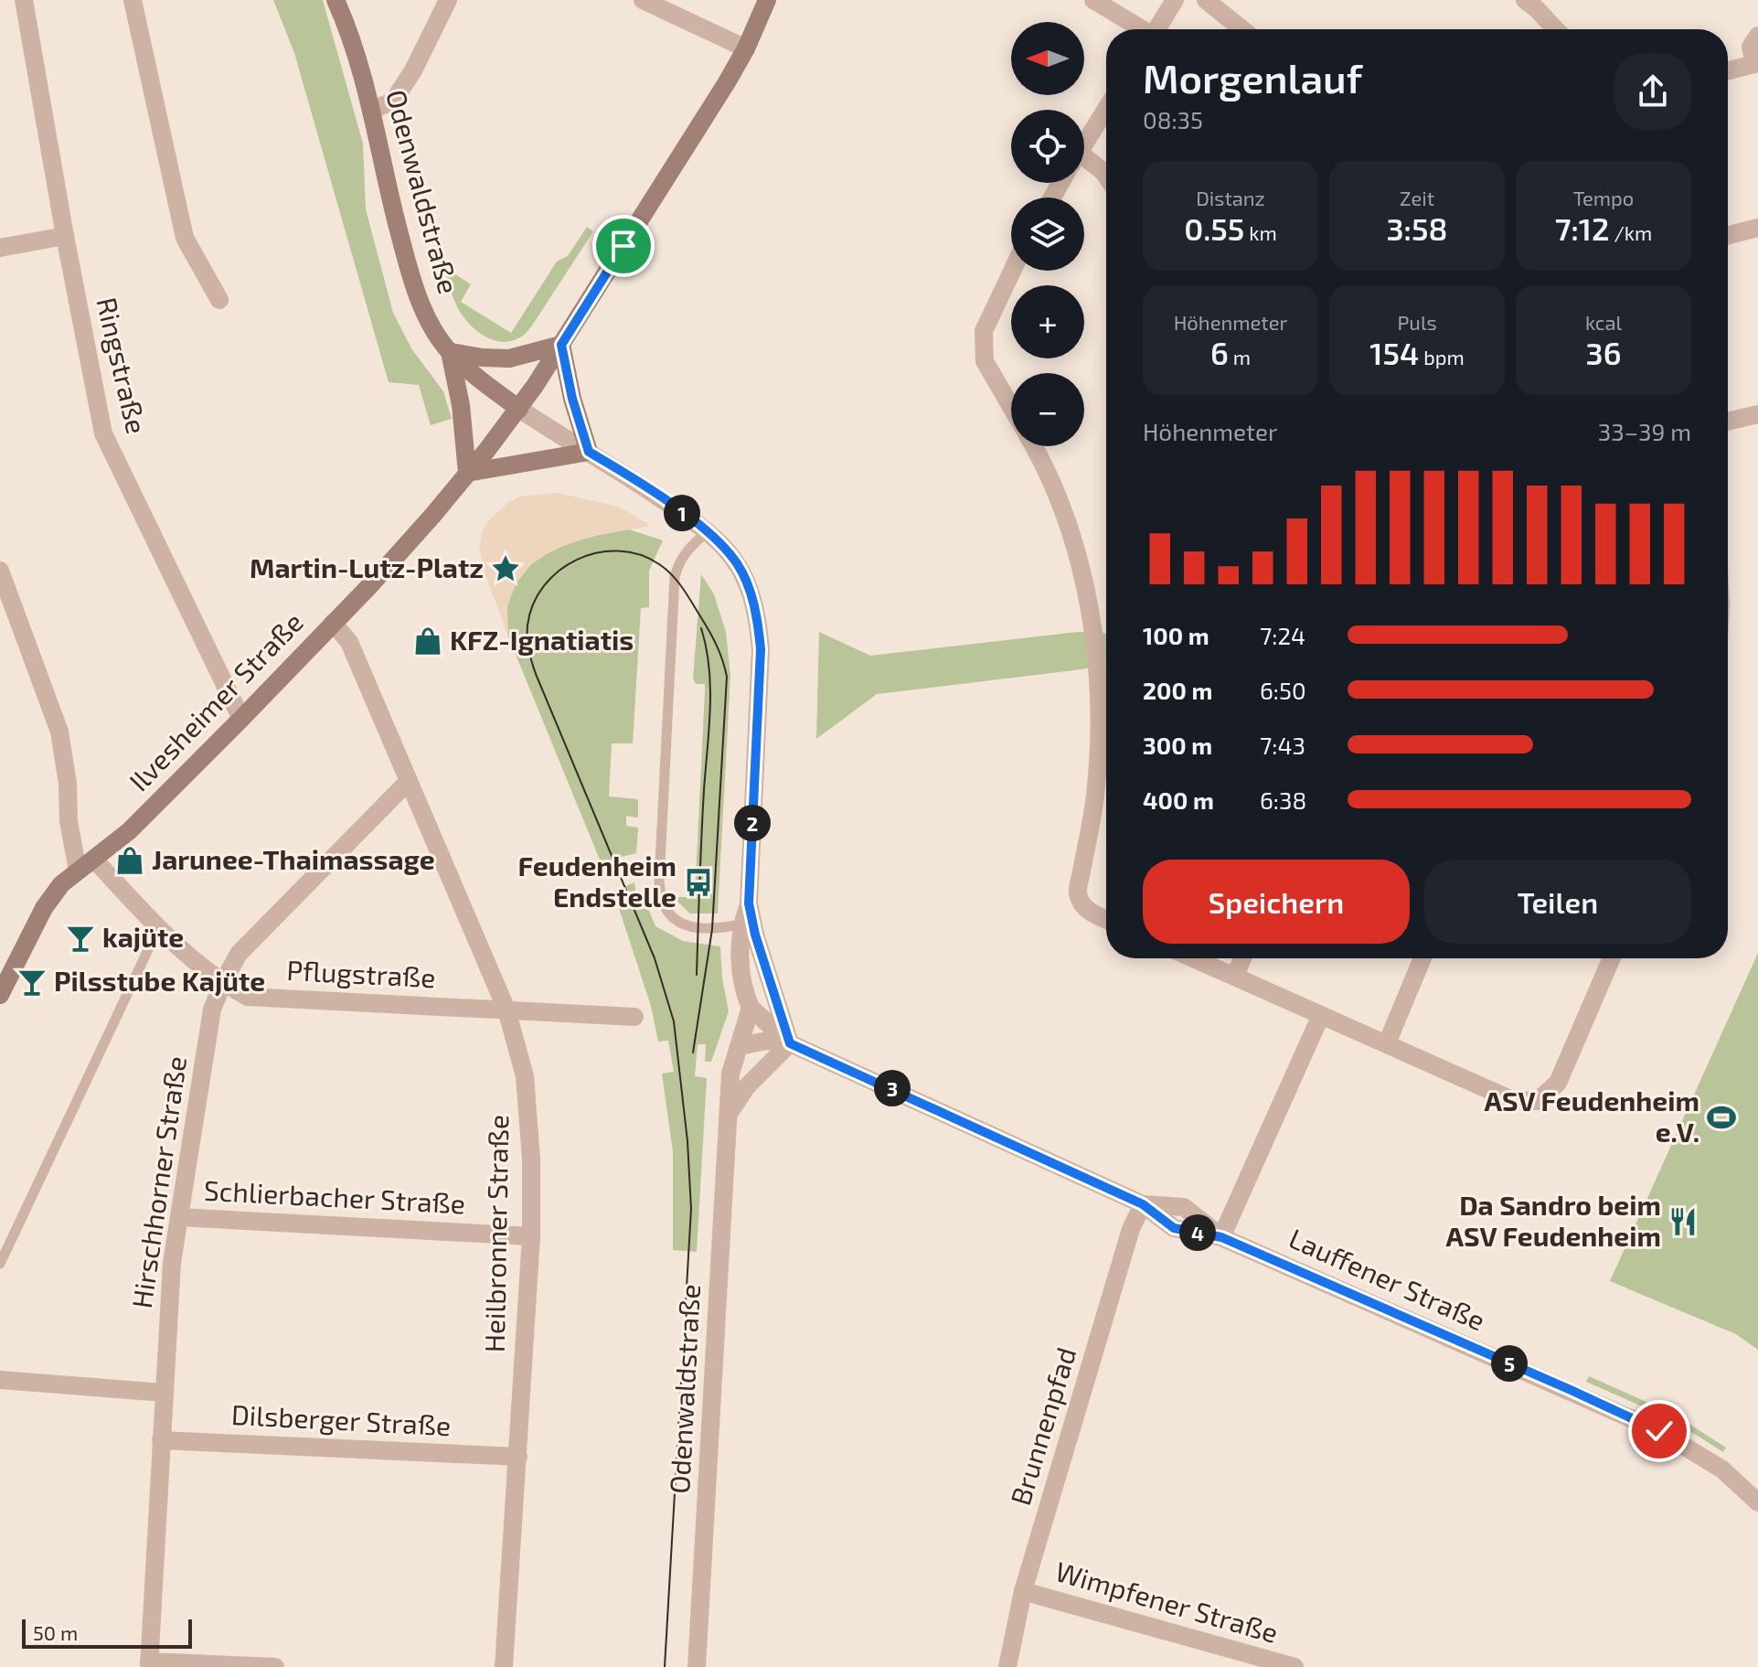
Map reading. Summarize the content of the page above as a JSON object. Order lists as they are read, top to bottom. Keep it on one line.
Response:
{"streets":{"street":["Odenwaldstraße","Ringstraße","Ilvesheimer Straße","Pflugstraße","Hirschhorner Straße","Schlierbacher Straße","Heilbronner Straße","Lauffener Straße","Dilsberger Straße","Brunnenpfad","Wimpfener Straße"]},"crossings":[["Odenwaldstraße","Ilvesheimer Straße"],["Odenwaldstraße","Lauffener Straße"],["Ringstraße","Ilvesheimer Straße"],["Ilvesheimer Straße","Pflugstraße"],["Ilvesheimer Straße","Heilbronner Straße"],["Pflugstraße","Hirschhorner Straße"],["Pflugstraße","Heilbronner Straße"],["Hirschhorner Straße","Schlierbacher Straße"],["Hirschhorner Straße","Heilbronner Straße"],["Hirschhorner Straße","Dilsberger Straße"],["Schlierbacher Straße","Heilbronner Straße"],["Heilbronner Straße","Dilsberger Straße"],["Lauffener Straße","Brunnenpfad"],["Brunnenpfad","Wimpfener Straße"]],"places":{"place":["Martin-Lutz-Platz"],"shop":["KFZ-Ignatiatis","Jarunee-Thaimassage"],"bus stop":["Feudenheim Endstelle"],"bar":["kajüte","Pilsstube Kajüte"],"sports":["ASV Feudenheim e.V."],"restaurant":["Da Sandro beim ASV Feudenheim"]},"scale_bar":"50 m","north":"left","page":{"map_buttons":["+","−"],"heading":["Morgenlauf","08:35"],"stats":[["Distanz","0.55 km"],["Zeit","3:58"],["Tempo","7:12 /km"],["Höhenmeter","6 m"],["Puls","154 bpm"],["kcal","36"]],"chart":["Höhenmeter","33–39 m"],"pins":["1","2","3","4","5"],"list":[{"name":"100 m","note":"7:24"},{"name":"200 m","note":"6:50"},{"name":"300 m","note":"7:43"},{"name":"400 m","note":"6:38"}],"buttons":["Speichern","Teilen"],"scale":"50 m"}}
